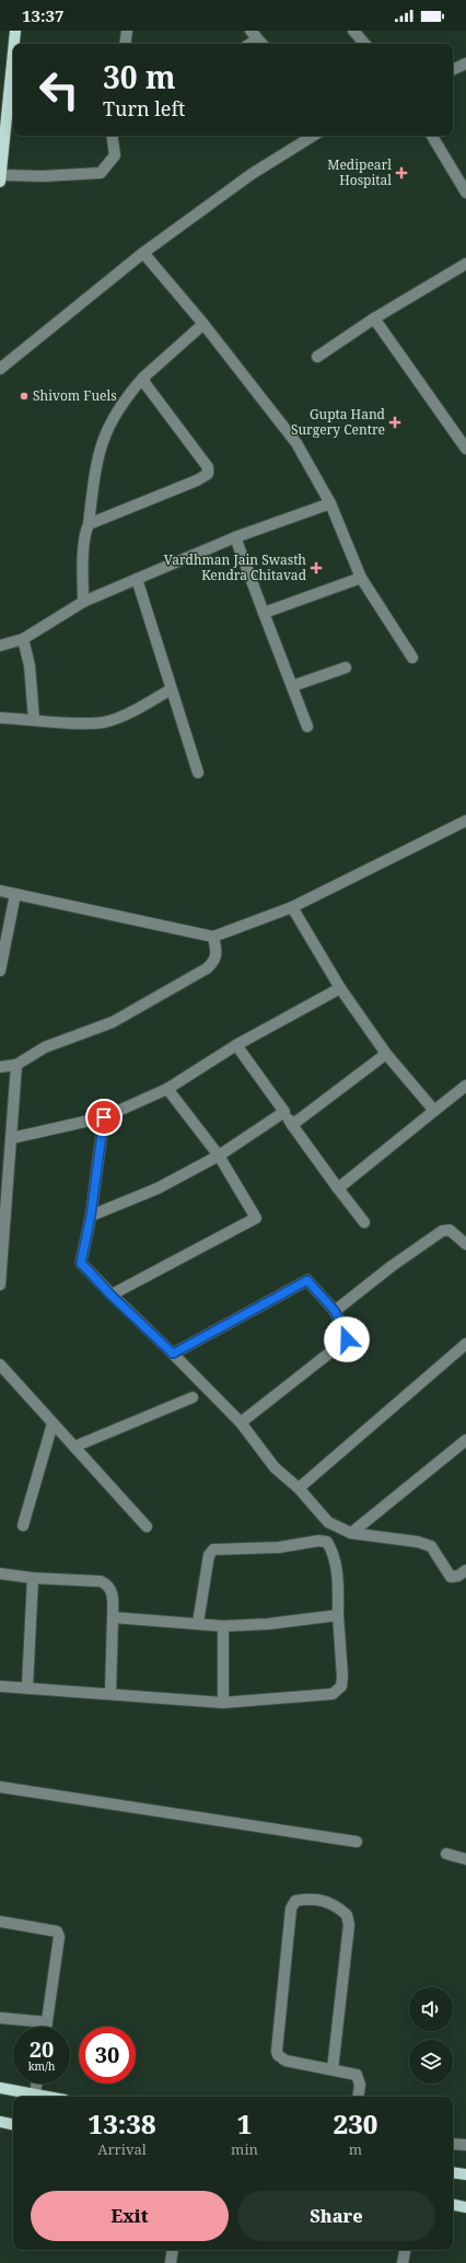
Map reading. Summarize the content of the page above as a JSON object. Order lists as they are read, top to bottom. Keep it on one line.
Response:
{"places":{"health":["Medipearl Hospital","Gupta Hand Surgery Centre","Vardhman Jain Swasth Kendra Chitavad"],"other":["Shivom Fuels"]},"page":{"status":"13:37","turn":["30 m","Turn left"],"speed":"20 km/h","limit":"30","eta":["13:38","Arrival","1","min","230","m"],"buttons":["Exit","Share"]}}
